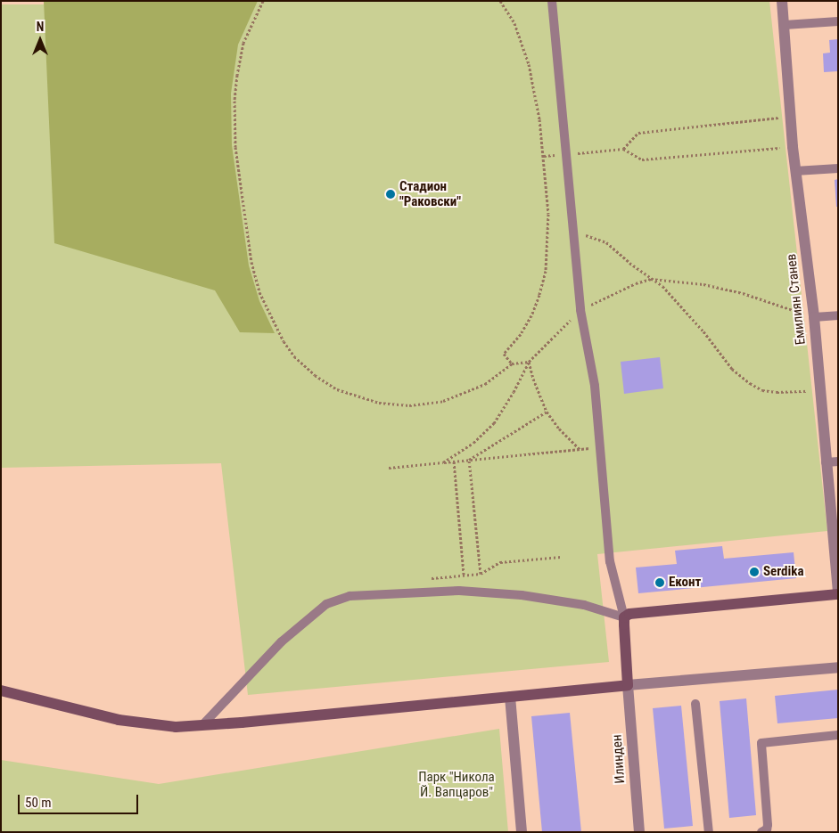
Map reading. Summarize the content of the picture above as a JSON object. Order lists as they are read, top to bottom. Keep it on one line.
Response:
{"streets":{"street":["Емилиян Станев","Илинден"]},"parks":["Парк \"Никола Й. Вапцаров\""],"places":["Стадион \"Раковски\"","Serdika","Еконт"],"scale_bar":"50 m","north":"top"}
